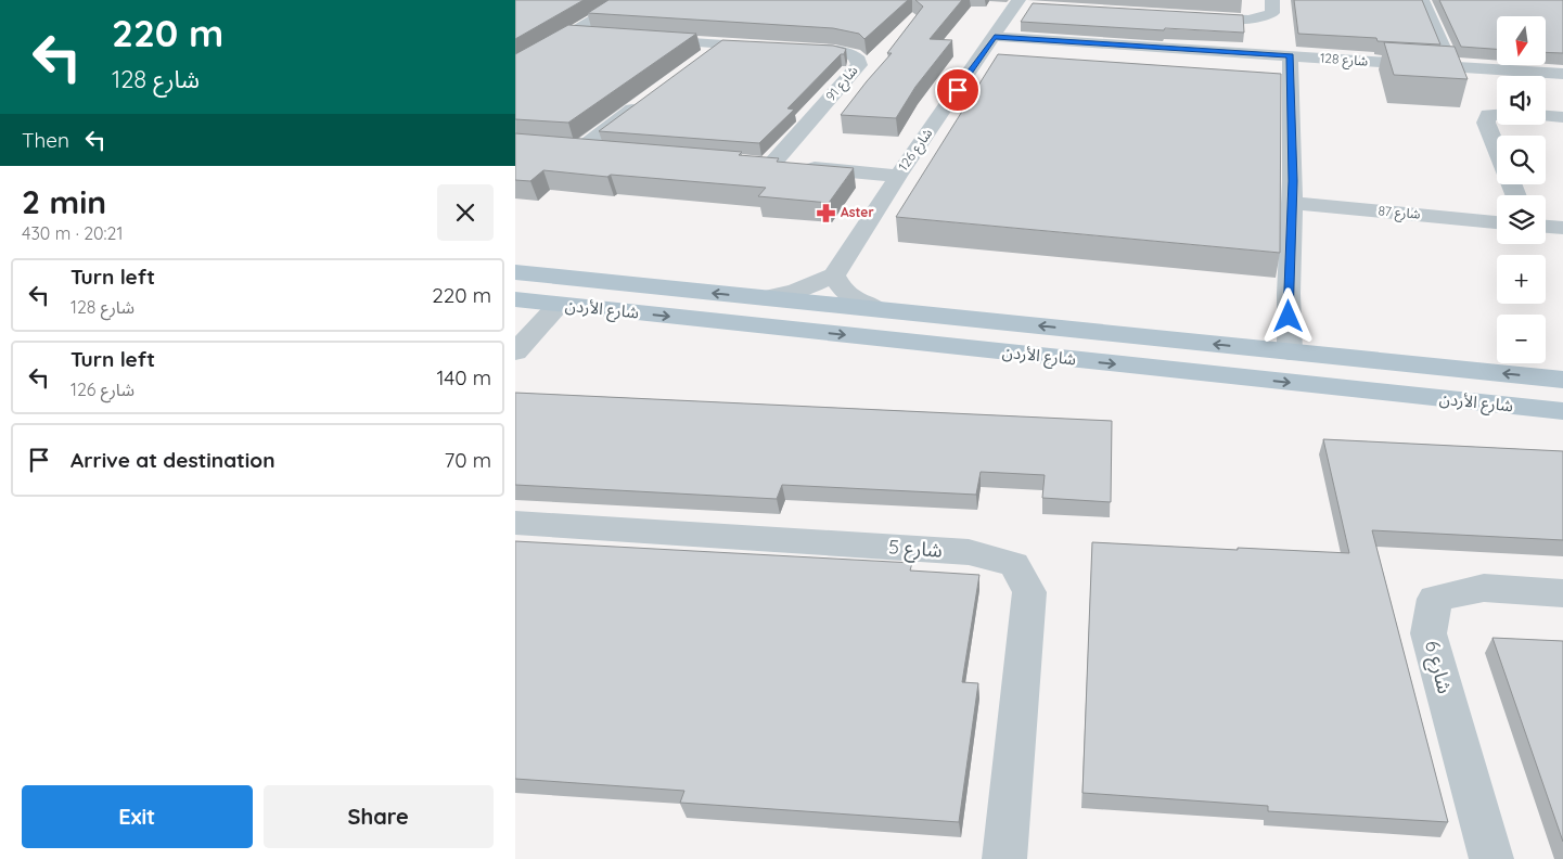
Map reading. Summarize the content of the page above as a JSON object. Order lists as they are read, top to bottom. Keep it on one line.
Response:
{"streets":{"main road":["شارع الأردن"],"street":["شارع 128","شارع 91","شارع 126","شارع 87","شارع 5","شارع 6"]},"crossings":[["شارع 128","شارع 126"]],"places":{"pharmacy":["Aster"]},"north":"bottom","page":{"turn":["220 m","شارع 128"],"map_buttons":["+","−"],"then":"Then","heading":["2 min","430 m · 20:21"],"list":[{"name":"Turn left","note":"شارع 128","value":"220 m"},{"name":"Turn left","note":"شارع 126","value":"140 m"},{"name":"Arrive at destination","value":"70 m"}],"buttons":["Exit","Share"]}}
